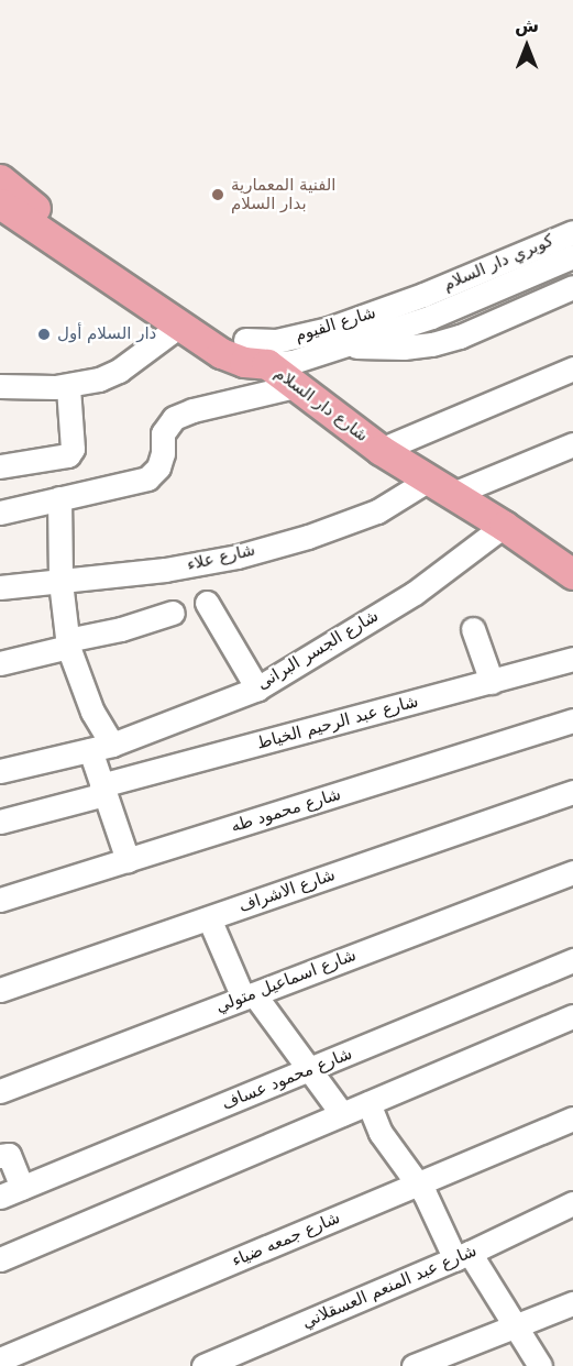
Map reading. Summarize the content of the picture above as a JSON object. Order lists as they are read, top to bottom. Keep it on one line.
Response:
{"streets":{"main road":["شارع دار السلام"],"street":["كوبري دار السلام","شارع الفيوم","شارع علاء","شارع الجسر البرانى","شارع عبد الرحيم الخياط","شارع محمود طه","شارع الاشراف","شارع اسماعيل متولي","شارع محمود عساف","شارع جمعه ضياء","شارع عبد المنعم العسقلاني"]},"crossings":[["كوبري دار السلام","شارع الفيوم"],["شارع الفيوم","شارع دار السلام"],["شارع دار السلام","شارع علاء"],["شارع دار السلام","شارع الجسر البرانى"]],"places":["الفنية المعمارية بدار السلام","دار السلام أول"],"north":"top"}
